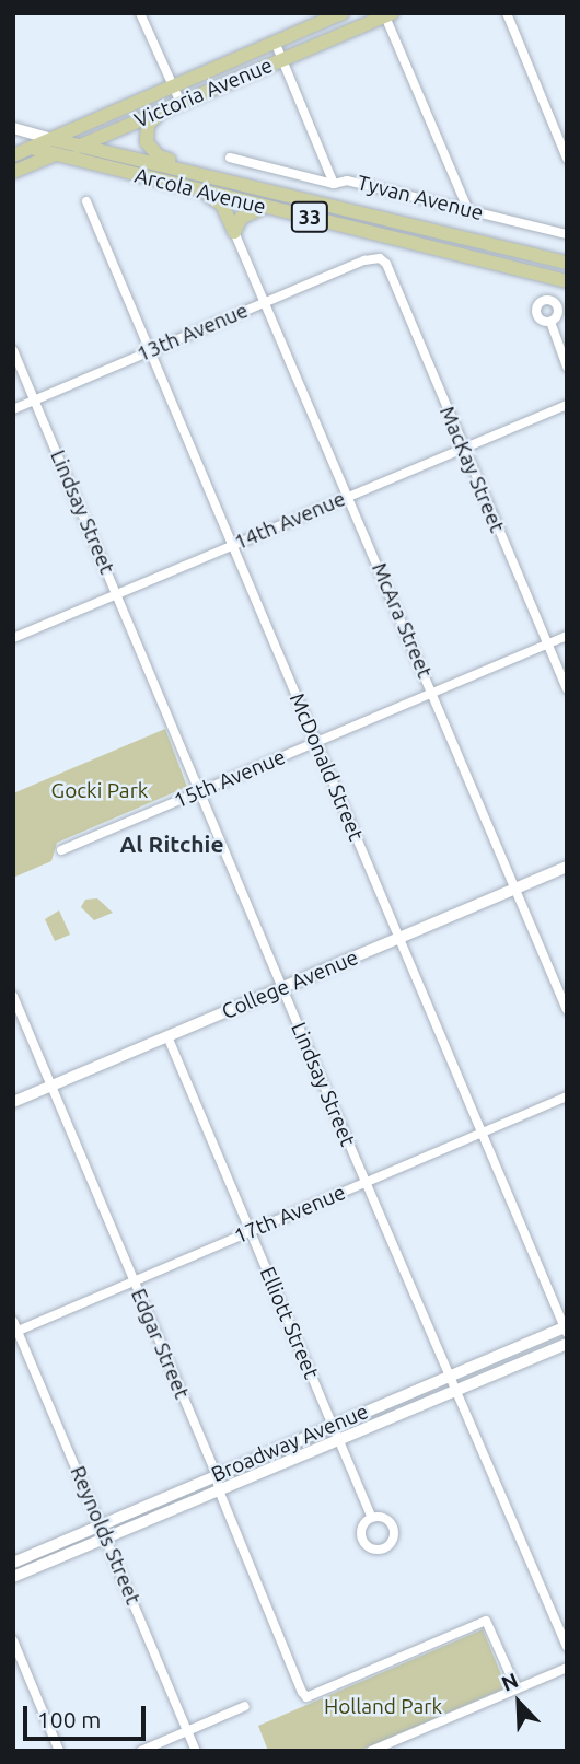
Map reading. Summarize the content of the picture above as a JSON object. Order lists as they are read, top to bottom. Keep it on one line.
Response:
{"streets":{"main road":["Victoria Avenue","Arcola Avenue","33"],"street":["Tyvan Avenue","13th Avenue","MacKay Street","Lindsay Street","14th Avenue","McAra Street","McDonald Street","15th Avenue","College Avenue","17th Avenue","Elliott Street","Edgar Street","Broadway Avenue","Reynolds Street"]},"crossings":[["Victoria Avenue","Arcola Avenue"],["13th Avenue","MacKay Street"],["13th Avenue","Lindsay Street"],["13th Avenue","McAra Street"],["13th Avenue","McDonald Street"],["MacKay Street","14th Avenue"],["MacKay Street","15th Avenue"],["Lindsay Street","14th Avenue"],["Lindsay Street","15th Avenue"],["Lindsay Street","College Avenue"],["Lindsay Street","17th Avenue"],["Lindsay Street","Broadway Avenue"],["14th Avenue","McAra Street"],["14th Avenue","McDonald Street"],["McAra Street","15th Avenue"],["McAra Street","College Avenue"],["McDonald Street","15th Avenue"],["McDonald Street","College Avenue"],["McDonald Street","17th Avenue"],["McDonald Street","Broadway Avenue"],["College Avenue","Elliott Street"],["College Avenue","Edgar Street"],["17th Avenue","Elliott Street"],["17th Avenue","Edgar Street"],["17th Avenue","Reynolds Street"],["Elliott Street","Broadway Avenue"],["Edgar Street","Broadway Avenue"],["Broadway Avenue","Reynolds Street"]],"districts":["Al Ritchie"],"parks":["Gocki Park","Holland Park"],"scale_bar":"100 m","north":"top left"}
